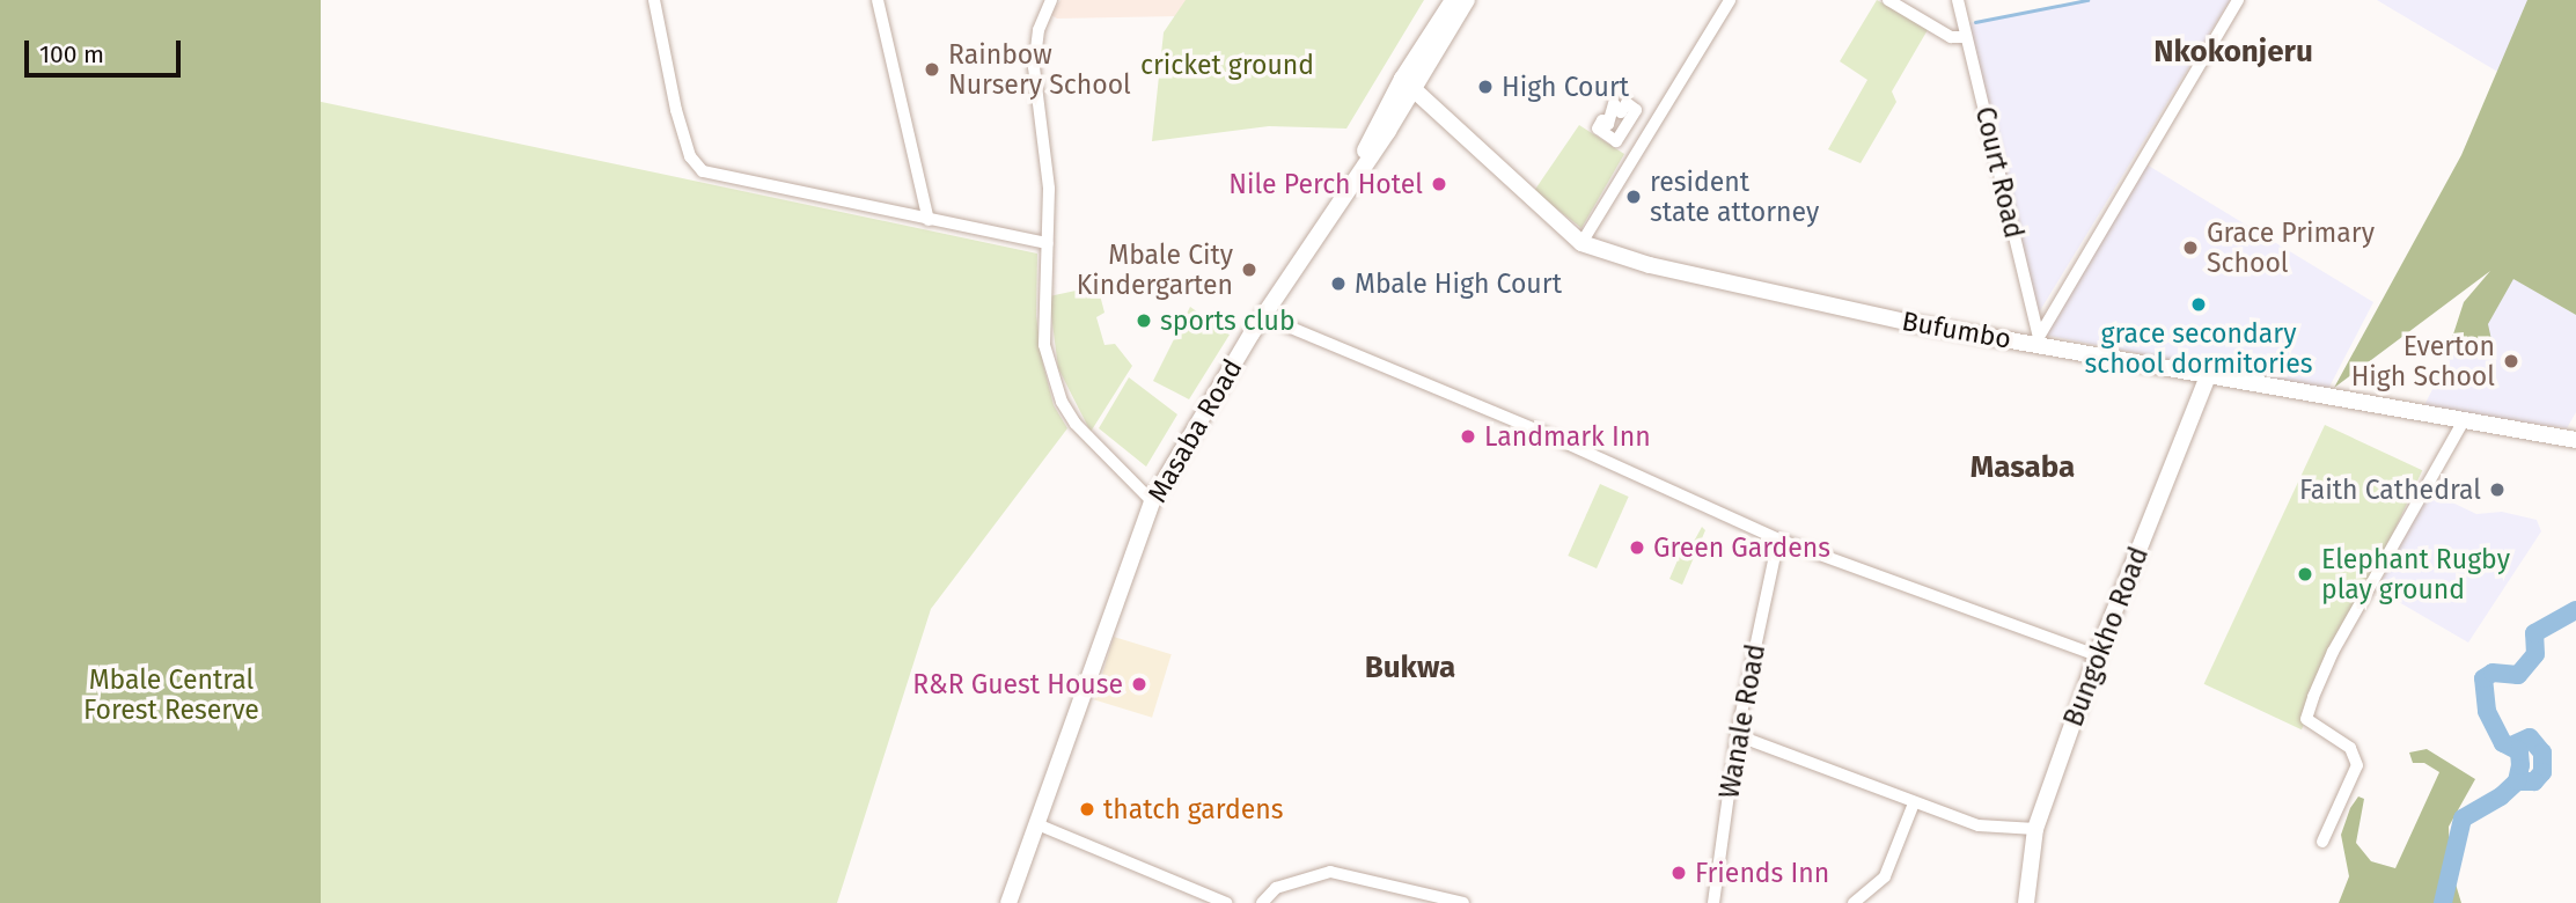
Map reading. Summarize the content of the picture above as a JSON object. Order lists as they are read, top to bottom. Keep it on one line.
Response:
{"streets":{"street":["Court Road","Bufumbo","Masaba Road","Bungokho Road","Wanale Road"]},"crossings":[["Court Road","Bufumbo"],["Bufumbo","Masaba Road"],["Bufumbo","Bungokho Road"]],"districts":["Nkokonjeru","Masaba","Bukwa"],"parks":["cricket ground","Mbale Central Forest Reserve"],"places":["Rainbow Nursery School","High Court","Nile Perch Hotel","resident state attorney","Grace Primary School","Mbale City Kindergarten","Mbale High Court","grace secondary school dormitories","sports club","Everton High School","Landmark Inn","Faith Cathedral","Green Gardens","Elephant Rugby play ground","R&R Guest House","thatch gardens","Friends Inn"],"scale_bar":"100 m"}
